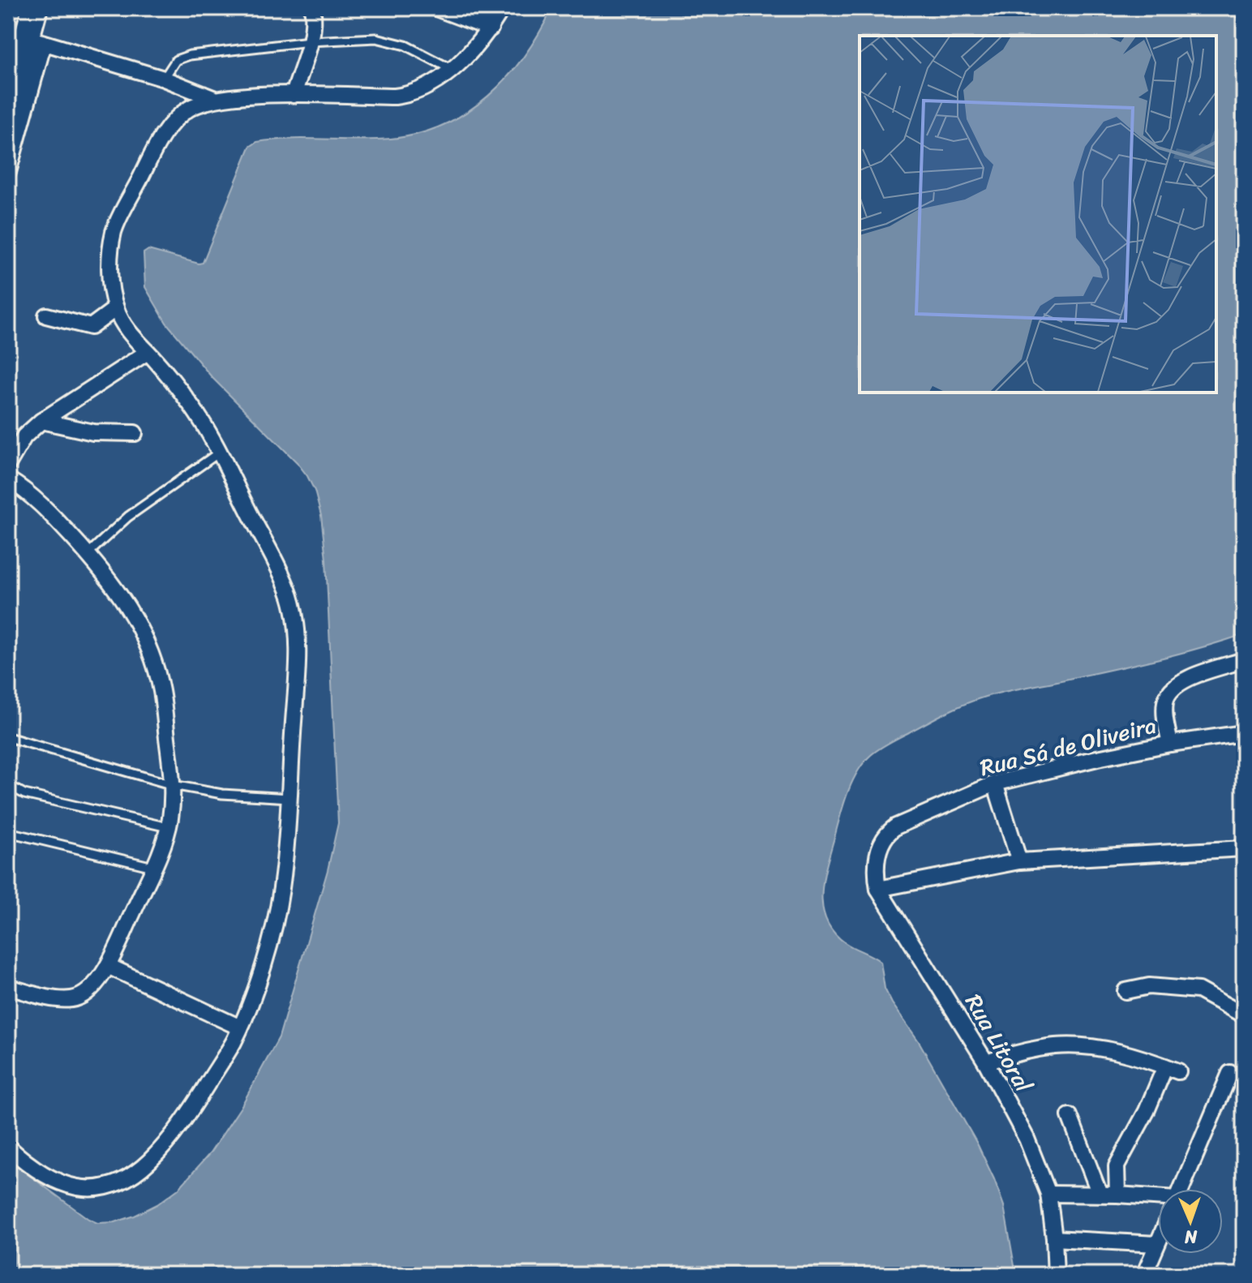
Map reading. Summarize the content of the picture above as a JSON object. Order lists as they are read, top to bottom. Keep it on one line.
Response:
{"streets":{"street":["Rua Sá de Oliveira","Rua Litoral"]},"crossings":[["Rua Sá de Oliveira","Rua Litoral"]],"north":"bottom"}
